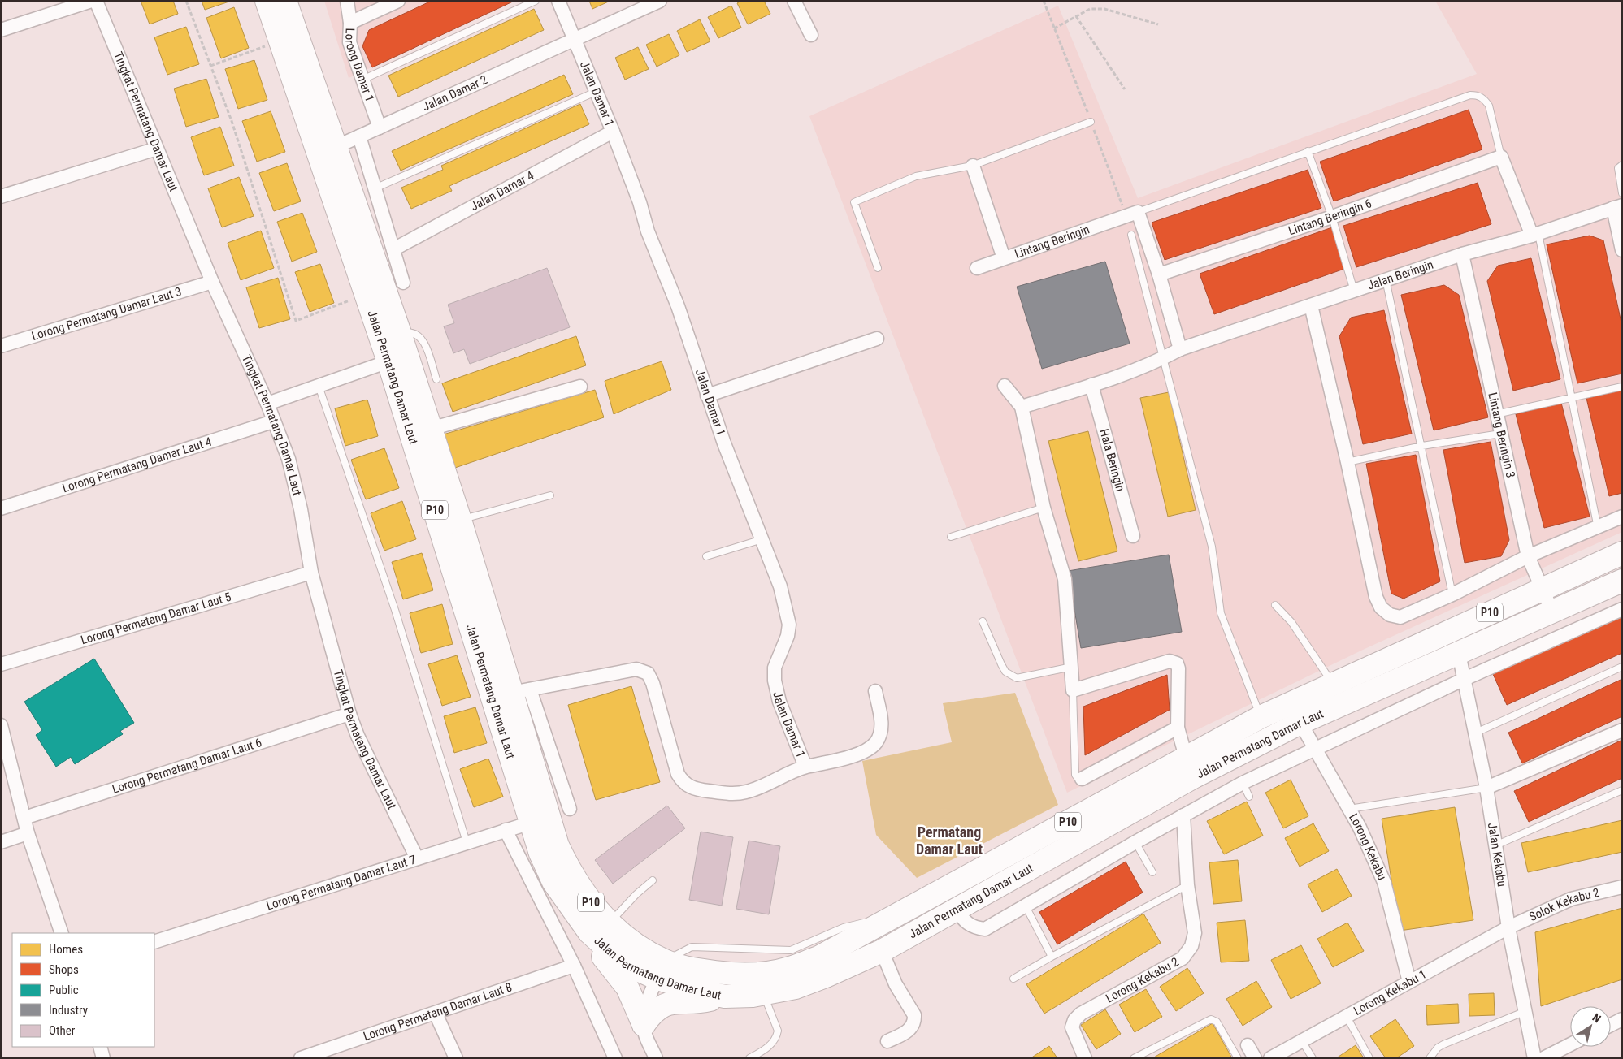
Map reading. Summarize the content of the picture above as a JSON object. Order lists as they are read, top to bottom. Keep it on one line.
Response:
{"streets":{"highway":["Jalan Permatang Damar Laut","P10"],"street":["Lorong Damar 1","Jalan Damar 2","Jalan Damar 1","Tingkat Permatang Damar Laut","Jalan Damar 4","Lintang Beringin 6","Lintang Beringin","Jalan Beringin","Lorong Permatang Damar Laut 3","Lintang Beringin 3","Hala Beringin","Lorong Permatang Damar Laut 4","Lorong Permatang Damar Laut 5","Lorong Permatang Damar Laut 6","Lorong Kekabu","Jalan Kekabu","Lorong Permatang Damar Laut 7","Solok Kekabu 2","Lorong Kekabu 2","Lorong Kekabu 1","Lorong Permatang Damar Laut 8"]},"crossings":[["Lorong Damar 1","Jalan Damar 2"],["Jalan Damar 2","Jalan Damar 1"],["Jalan Damar 2","Jalan Permatang Damar Laut"],["Jalan Damar 1","Jalan Damar 4"],["Tingkat Permatang Damar Laut","Lorong Permatang Damar Laut 3"],["Tingkat Permatang Damar Laut","Lorong Permatang Damar Laut 4"],["Tingkat Permatang Damar Laut","Lorong Permatang Damar Laut 5"],["Tingkat Permatang Damar Laut","Lorong Permatang Damar Laut 6"],["Tingkat Permatang Damar Laut","Lorong Permatang Damar Laut 7"],["Jalan Beringin","Lintang Beringin 3"],["Jalan Beringin","Hala Beringin"],["Jalan Permatang Damar Laut","Lintang Beringin 3"],["Jalan Permatang Damar Laut","Lorong Kekabu"],["Jalan Permatang Damar Laut","Jalan Kekabu"],["Jalan Permatang Damar Laut","Lorong Permatang Damar Laut 7"],["Lorong Kekabu","Lorong Kekabu 1"],["Jalan Kekabu","Solok Kekabu 2"],["Jalan Kekabu","Lorong Kekabu 1"],["Solok Kekabu 2","Lorong Kekabu 1"]],"districts":["Permatang Damar Laut"],"legend":["Homes","Shops","Public","Industry","Other"],"north":"top right"}
